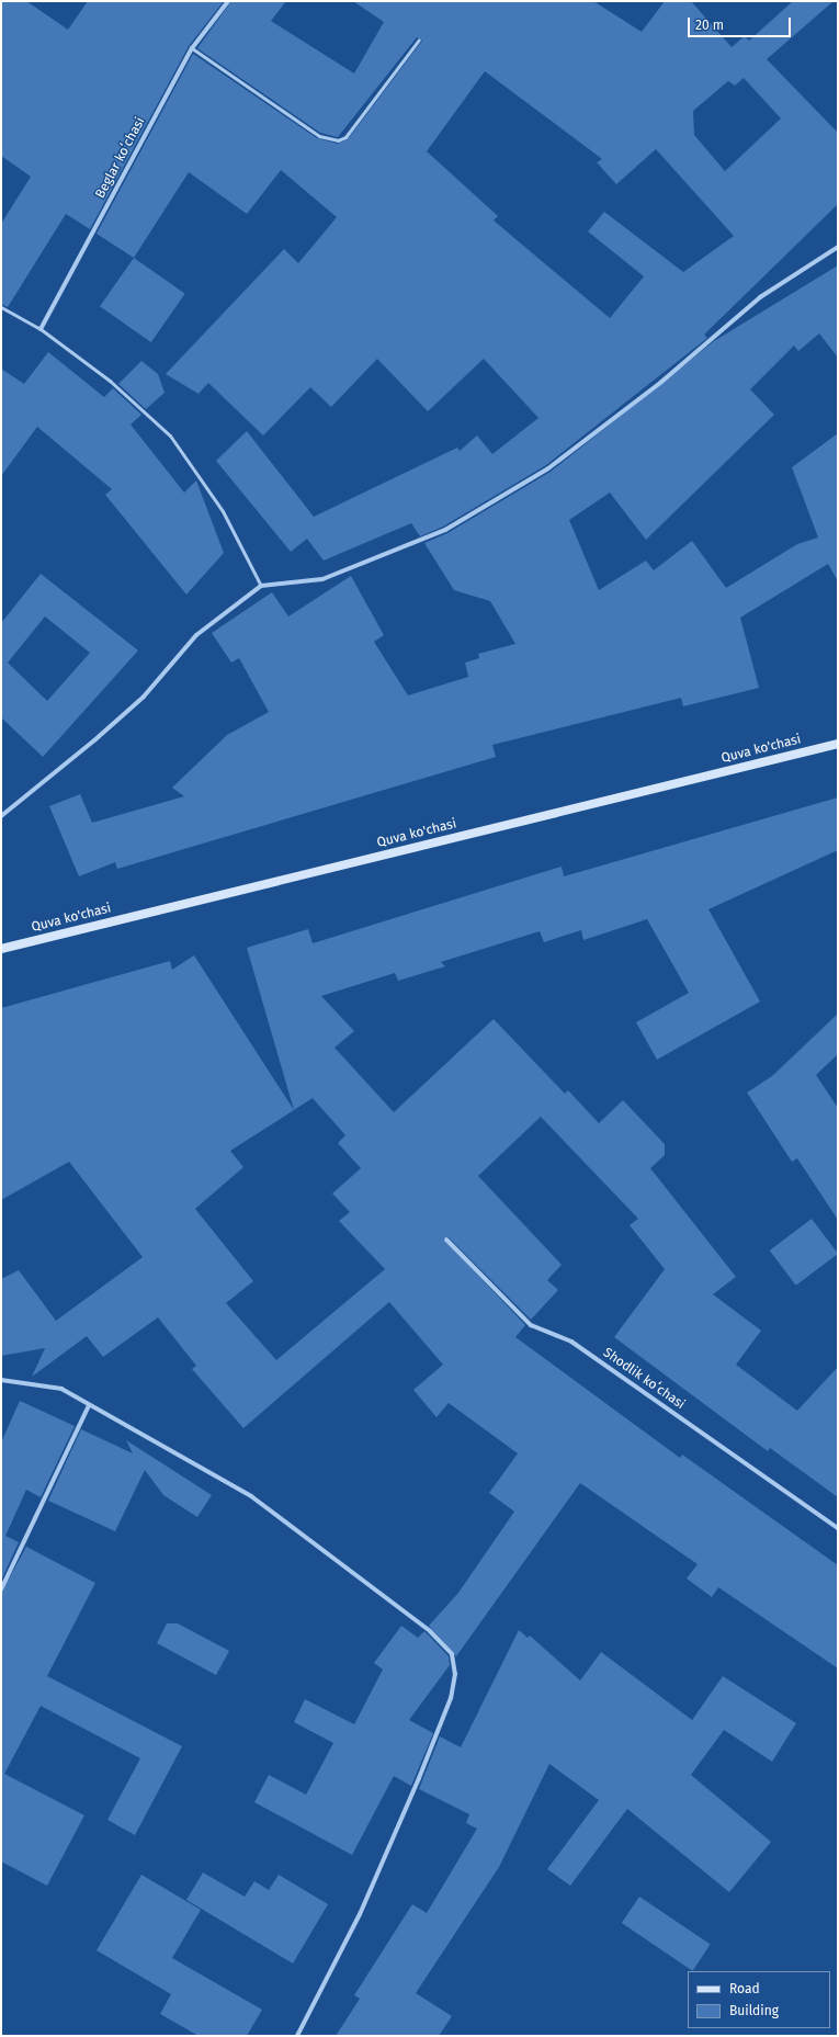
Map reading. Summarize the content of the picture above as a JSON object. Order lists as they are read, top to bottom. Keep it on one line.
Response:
{"streets":{"main road":["Quva ko'chasi"],"street":["Beglar koʻchasi","Shodlik koʻchasi"]},"legend":["Road","Building"],"scale_bar":"20 m"}
